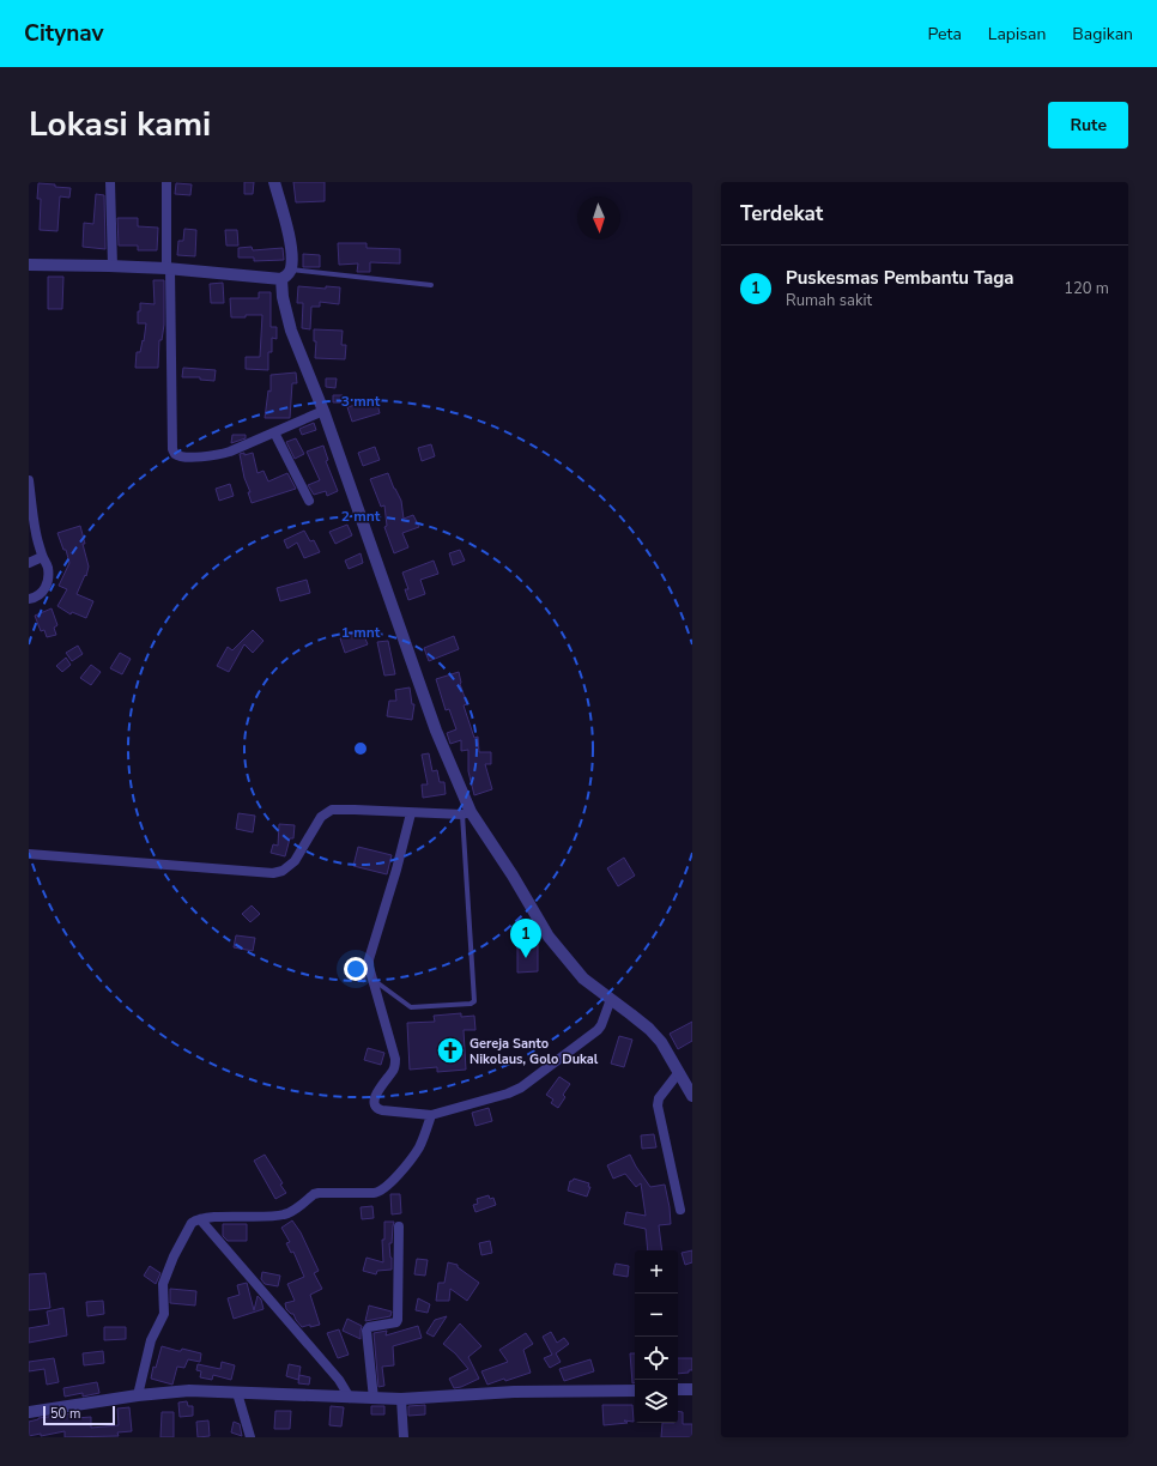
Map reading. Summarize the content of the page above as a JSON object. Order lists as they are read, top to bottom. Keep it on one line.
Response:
{"places":{"church":["Gereja Santo Nikolaus, Golo Dukal"]},"scale_bar":"50 m","north":"bottom","page":{"header":"Citynav","nav":["Peta","Lapisan","Bagikan"],"title":"Lokasi kami","buttons":"Rute","heading":"Terdekat","list":[{"mark":"1","name":"Puskesmas Pembantu Taga","note":"Rumah sakit","value":"120 m"}],"pins":"1","map_buttons":["+","−"],"scale":"50 m"},"rings":["3 mnt","2 mnt","1 mnt"]}
